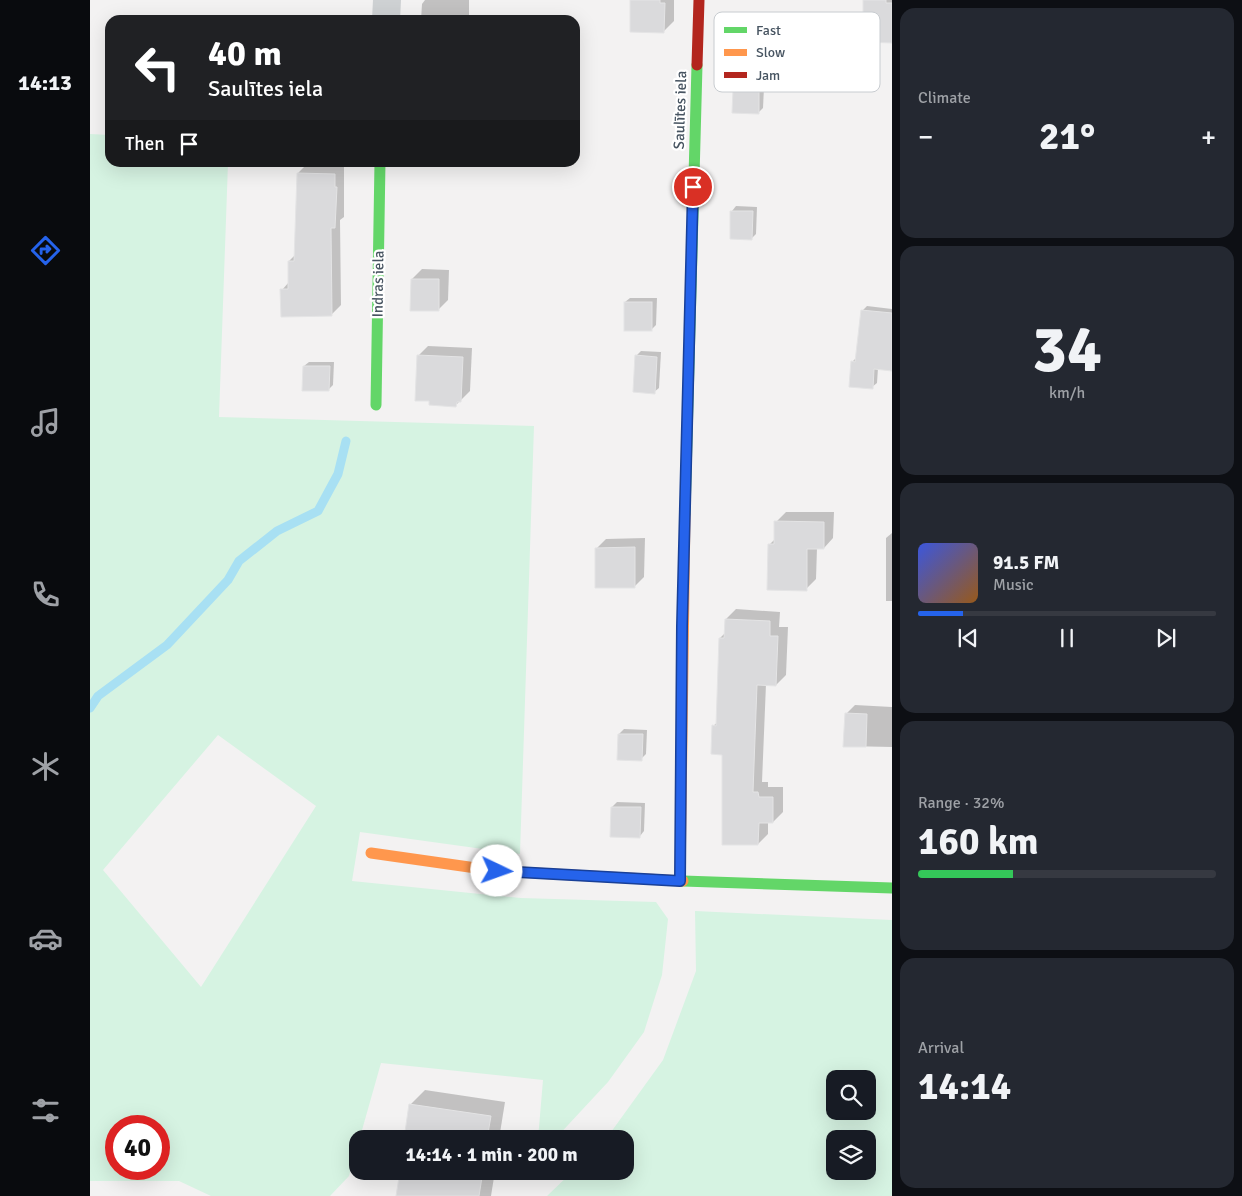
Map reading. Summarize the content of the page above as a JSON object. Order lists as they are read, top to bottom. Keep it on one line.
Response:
{"streets":{"street":["Saulītes iela","Indras iela"]},"legend":["Fast","Slow","Jam"],"page":{"tabs":"14:13","tile":["Climate",["34","km/h"],["Range · 32%","160 km"],["Arrival","14:14"]],"turn":["40 m","Saulītes iela"],"heat":["−","21°","+"],"then":"Then","song":["91.5 FM","Music"],"limit":"40","trip":"14:14 · 1 min · 200 m"}}
